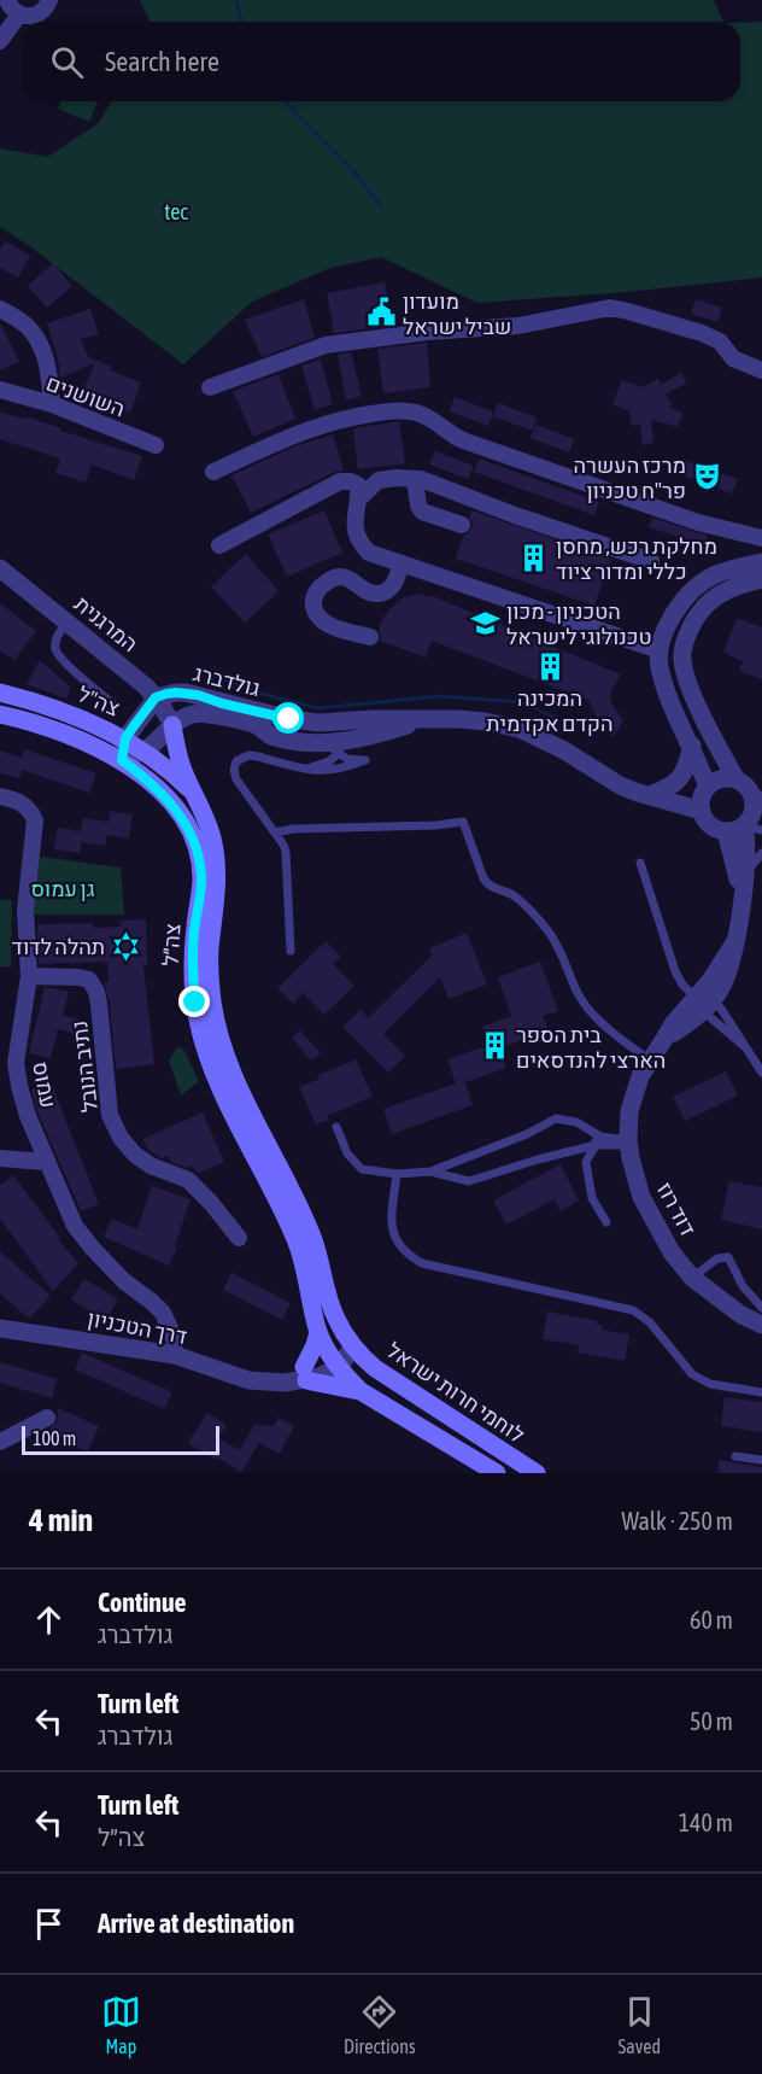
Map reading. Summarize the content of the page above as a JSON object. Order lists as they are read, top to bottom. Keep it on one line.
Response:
{"streets":{"main road":["צה\"ל","צה״ל","לוחמי חרות ישראל"],"street":["השושנים","המרגנית","גולדברג","נתיב הנובל","עמוס","דוד רוז","דרך הטכניון"]},"crossings":[["המרגנית","גולדברג"],["המרגנית","צה״ל"],["גולדברג","צה\"ל"],["גולדברג","צה״ל"],["גולדברג","דוד רוז"],["צה\"ל","צה״ל"],["צה״ל","דרך הטכניון"],["צה״ל","לוחמי חרות ישראל"],["נתיב הנובל","עמוס"],["עמוס","דרך הטכניון"],["דרך הטכניון","לוחמי חרות ישראל"]],"parks":["tec","גן עמוס"],"places":{"public building":["מועדון שביל ישראל"],"theatre":["מרכז העשרה פר\"ח טכניון"],"building":["מחלקת רכש, מחסן כללי ומדור ציוד","המכינה הקדם אקדמית","בית הספר הארצי להנדסאים"],"school or university":["הטכניון - מכון טכנולוגי לישראל"],"synagogue":["תהלה לדוד"]},"scale_bar":"100 m","page":{"search":"Search here","scale":"100 m","heading":["4 min","Walk · 250 m"],"list":[["Continue","גולדברג","60 m"],["Turn left","גולדברג","50 m"],["Turn left","צה״ל","140 m"],"Arrive at destination"],"nav":["Map","Directions","Saved"]}}
